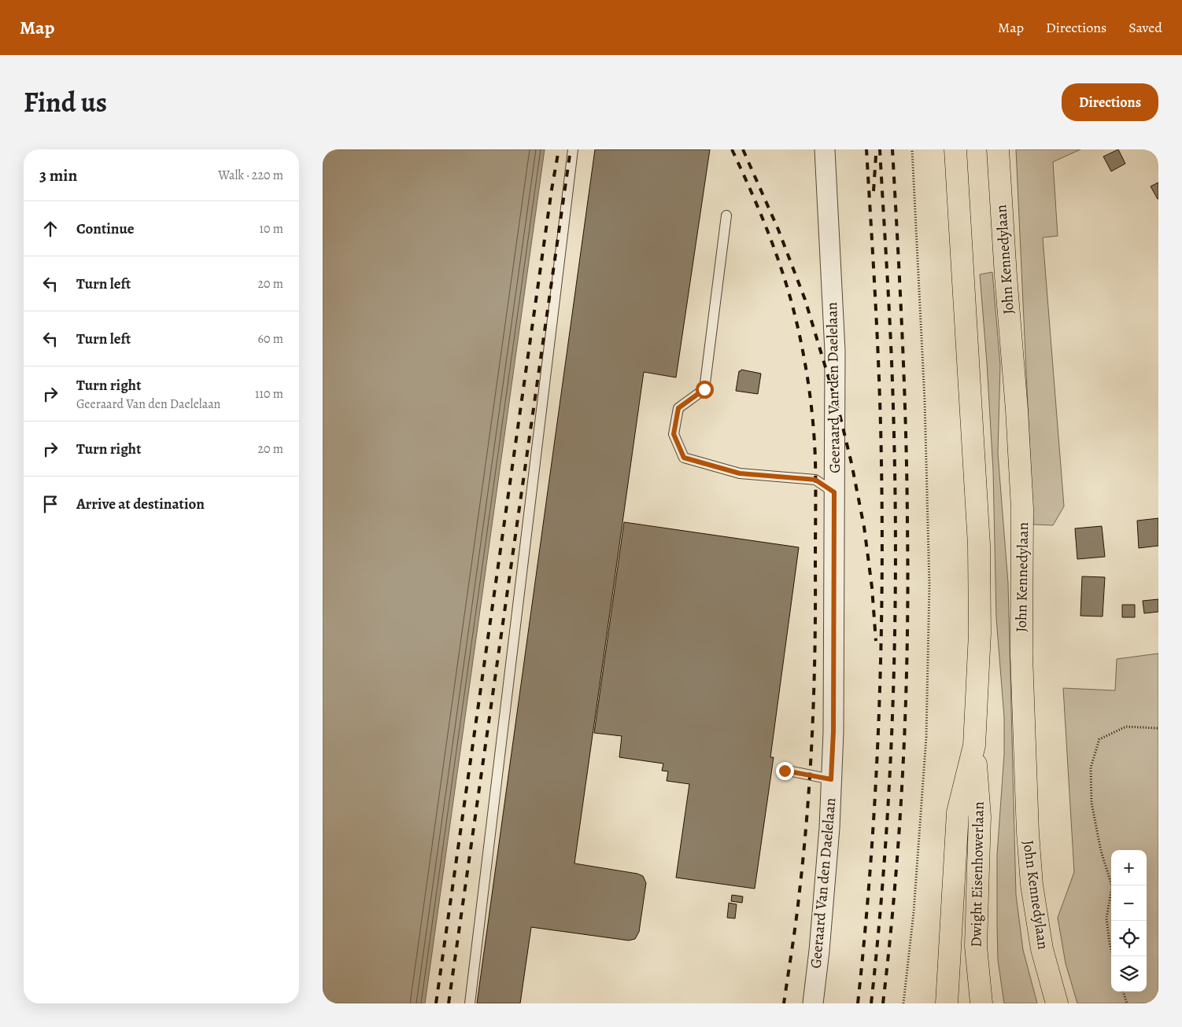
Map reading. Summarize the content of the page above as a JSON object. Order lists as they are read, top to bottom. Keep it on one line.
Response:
{"streets":{"highway":["John Kennedylaan","Dwight Eisenhowerlaan"],"street":["Geeraard Van den Daelelaan"]},"page":{"header":"Map","nav":["Map","Directions","Saved"],"title":"Find us","buttons":"Directions","heading":["3 min","Walk · 220 m"],"list":[["Continue","10 m"],["Turn left","20 m"],["Turn left","60 m"],["Turn right","Geeraard Van den Daelelaan","110 m"],["Turn right","20 m"],"Arrive at destination"],"map_buttons":["+","−"]}}
